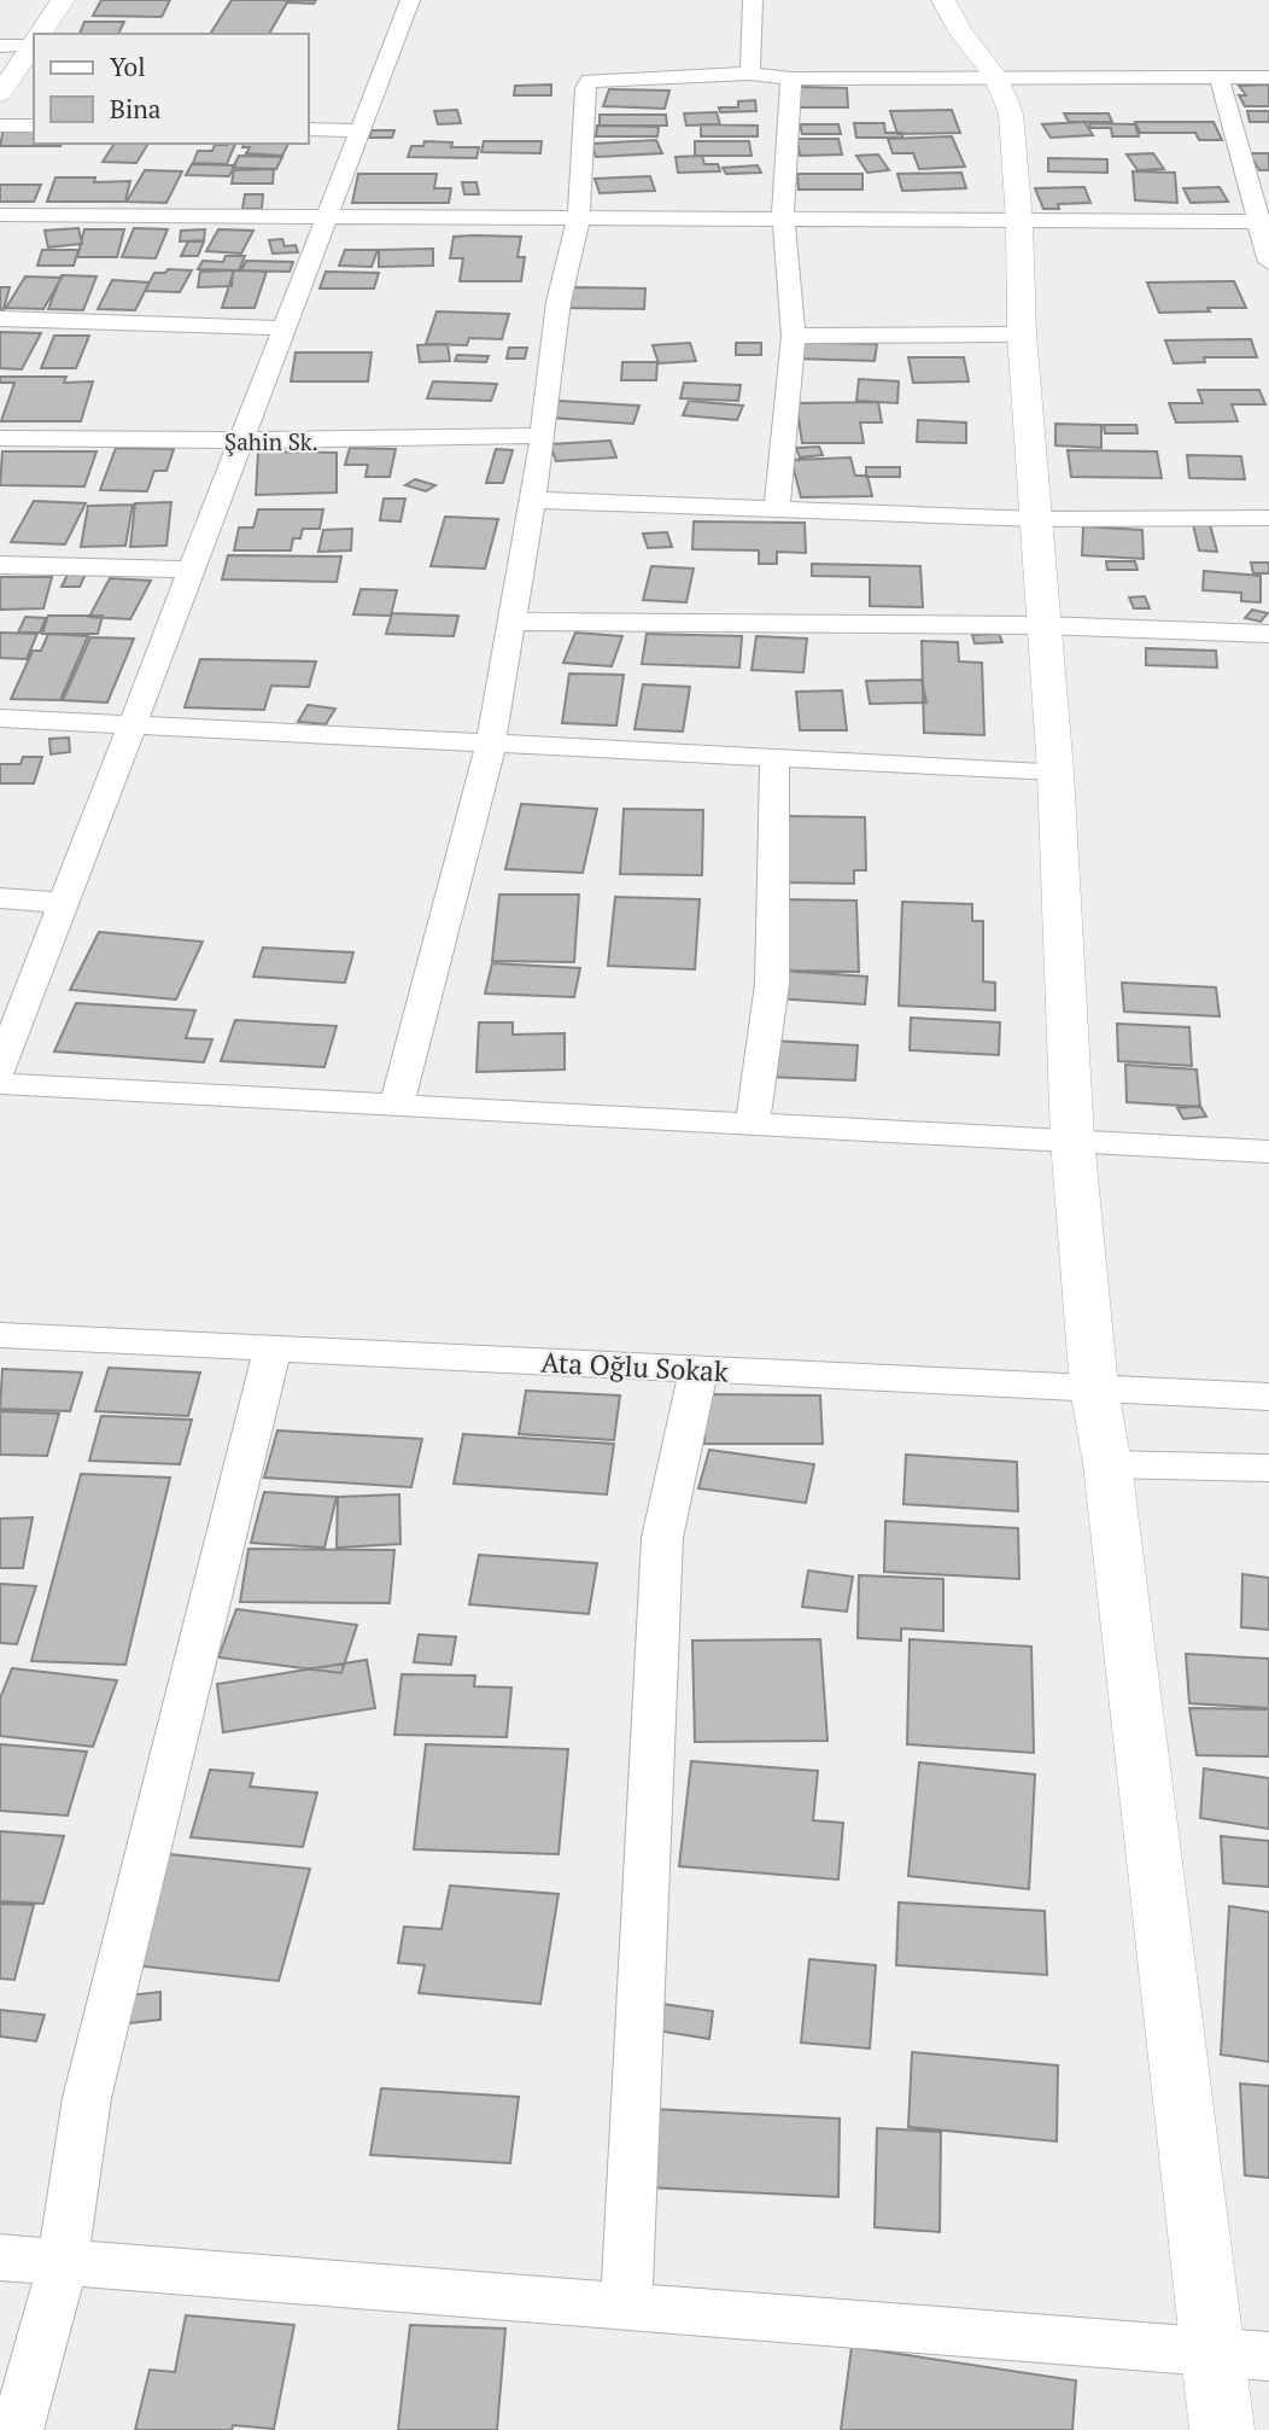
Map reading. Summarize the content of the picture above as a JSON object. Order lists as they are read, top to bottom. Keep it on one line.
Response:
{"streets":{"street":["Şahin Sk.","Ata Oğlu Sokak"]},"legend":["Yol","Bina"]}
